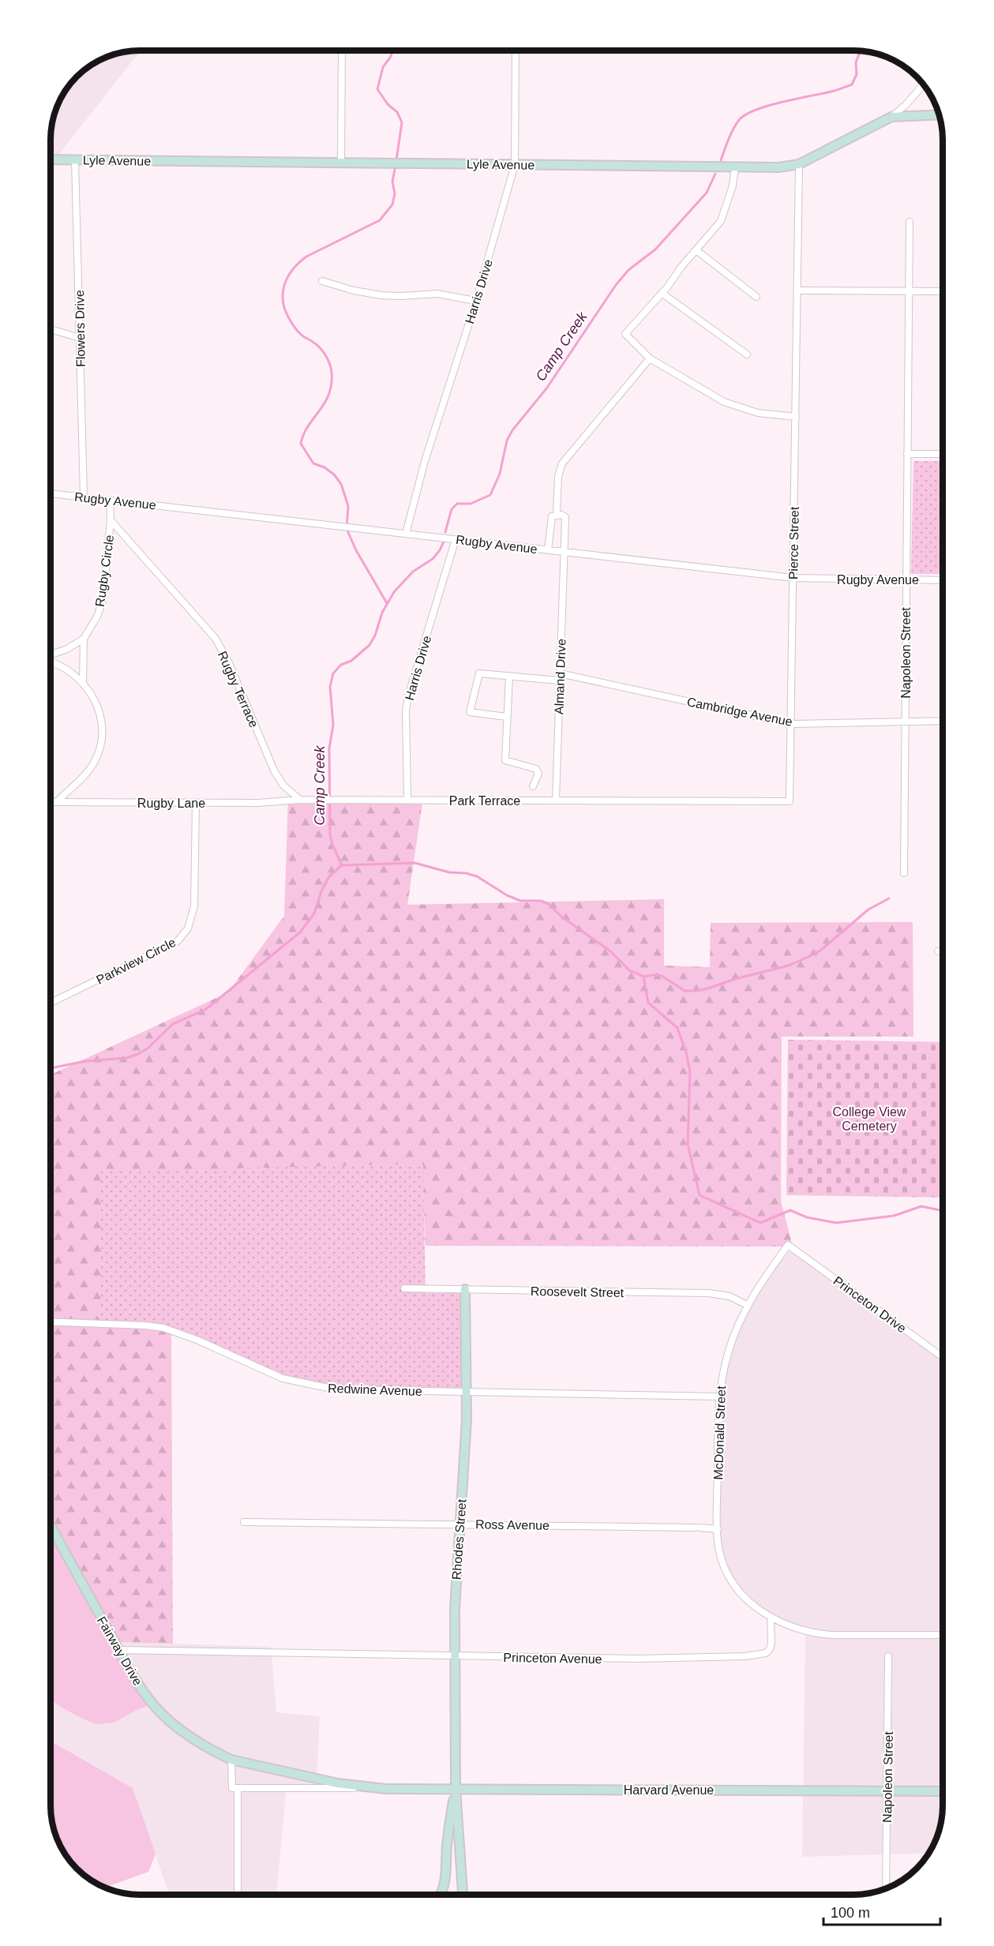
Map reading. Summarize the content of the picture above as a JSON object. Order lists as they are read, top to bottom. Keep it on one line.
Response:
{"streets":{"street":["Lyle Avenue","Harris Drive","Flowers Drive","Rugby Avenue","Pierce Street","Rugby Circle","Napoleon Street","Almand Drive","Rugby Terrace","Cambridge Avenue","Park Terrace","Rugby Lane","Parkview Circle","Roosevelt Street","Princeton Drive","Redwine Avenue","McDonald Street","Ross Avenue","Rhodes Street","Fairway Drive","Princeton Avenue","Harvard Avenue"]},"crossings":[["Lyle Avenue","Harris Drive"],["Lyle Avenue","Flowers Drive"],["Lyle Avenue","Pierce Street"],["Harris Drive","Rugby Avenue"],["Harris Drive","Park Terrace"],["Flowers Drive","Rugby Avenue"],["Rugby Avenue","Pierce Street"],["Rugby Avenue","Rugby Circle"],["Rugby Avenue","Napoleon Street"],["Rugby Avenue","Almand Drive"],["Pierce Street","Cambridge Avenue"],["Pierce Street","Park Terrace"],["Rugby Circle","Rugby Terrace"],["Rugby Circle","Rugby Lane"],["Napoleon Street","Cambridge Avenue"],["Napoleon Street","Harvard Avenue"],["Almand Drive","Cambridge Avenue"],["Almand Drive","Park Terrace"],["Rugby Terrace","Park Terrace"],["Rugby Terrace","Rugby Lane"],["Park Terrace","Rugby Lane"],["Rugby Lane","Parkview Circle"],["Roosevelt Street","McDonald Street"],["Roosevelt Street","Rhodes Street"],["Princeton Drive","McDonald Street"],["Redwine Avenue","McDonald Street"],["Redwine Avenue","Rhodes Street"],["McDonald Street","Ross Avenue"],["McDonald Street","Princeton Avenue"],["Ross Avenue","Rhodes Street"],["Rhodes Street","Princeton Avenue"],["Rhodes Street","Harvard Avenue"],["Fairway Drive","Princeton Avenue"],["Fairway Drive","Harvard Avenue"]],"water":["Camp Creek"],"parks":["College View Cemetery"],"scale_bar":"100 m"}
